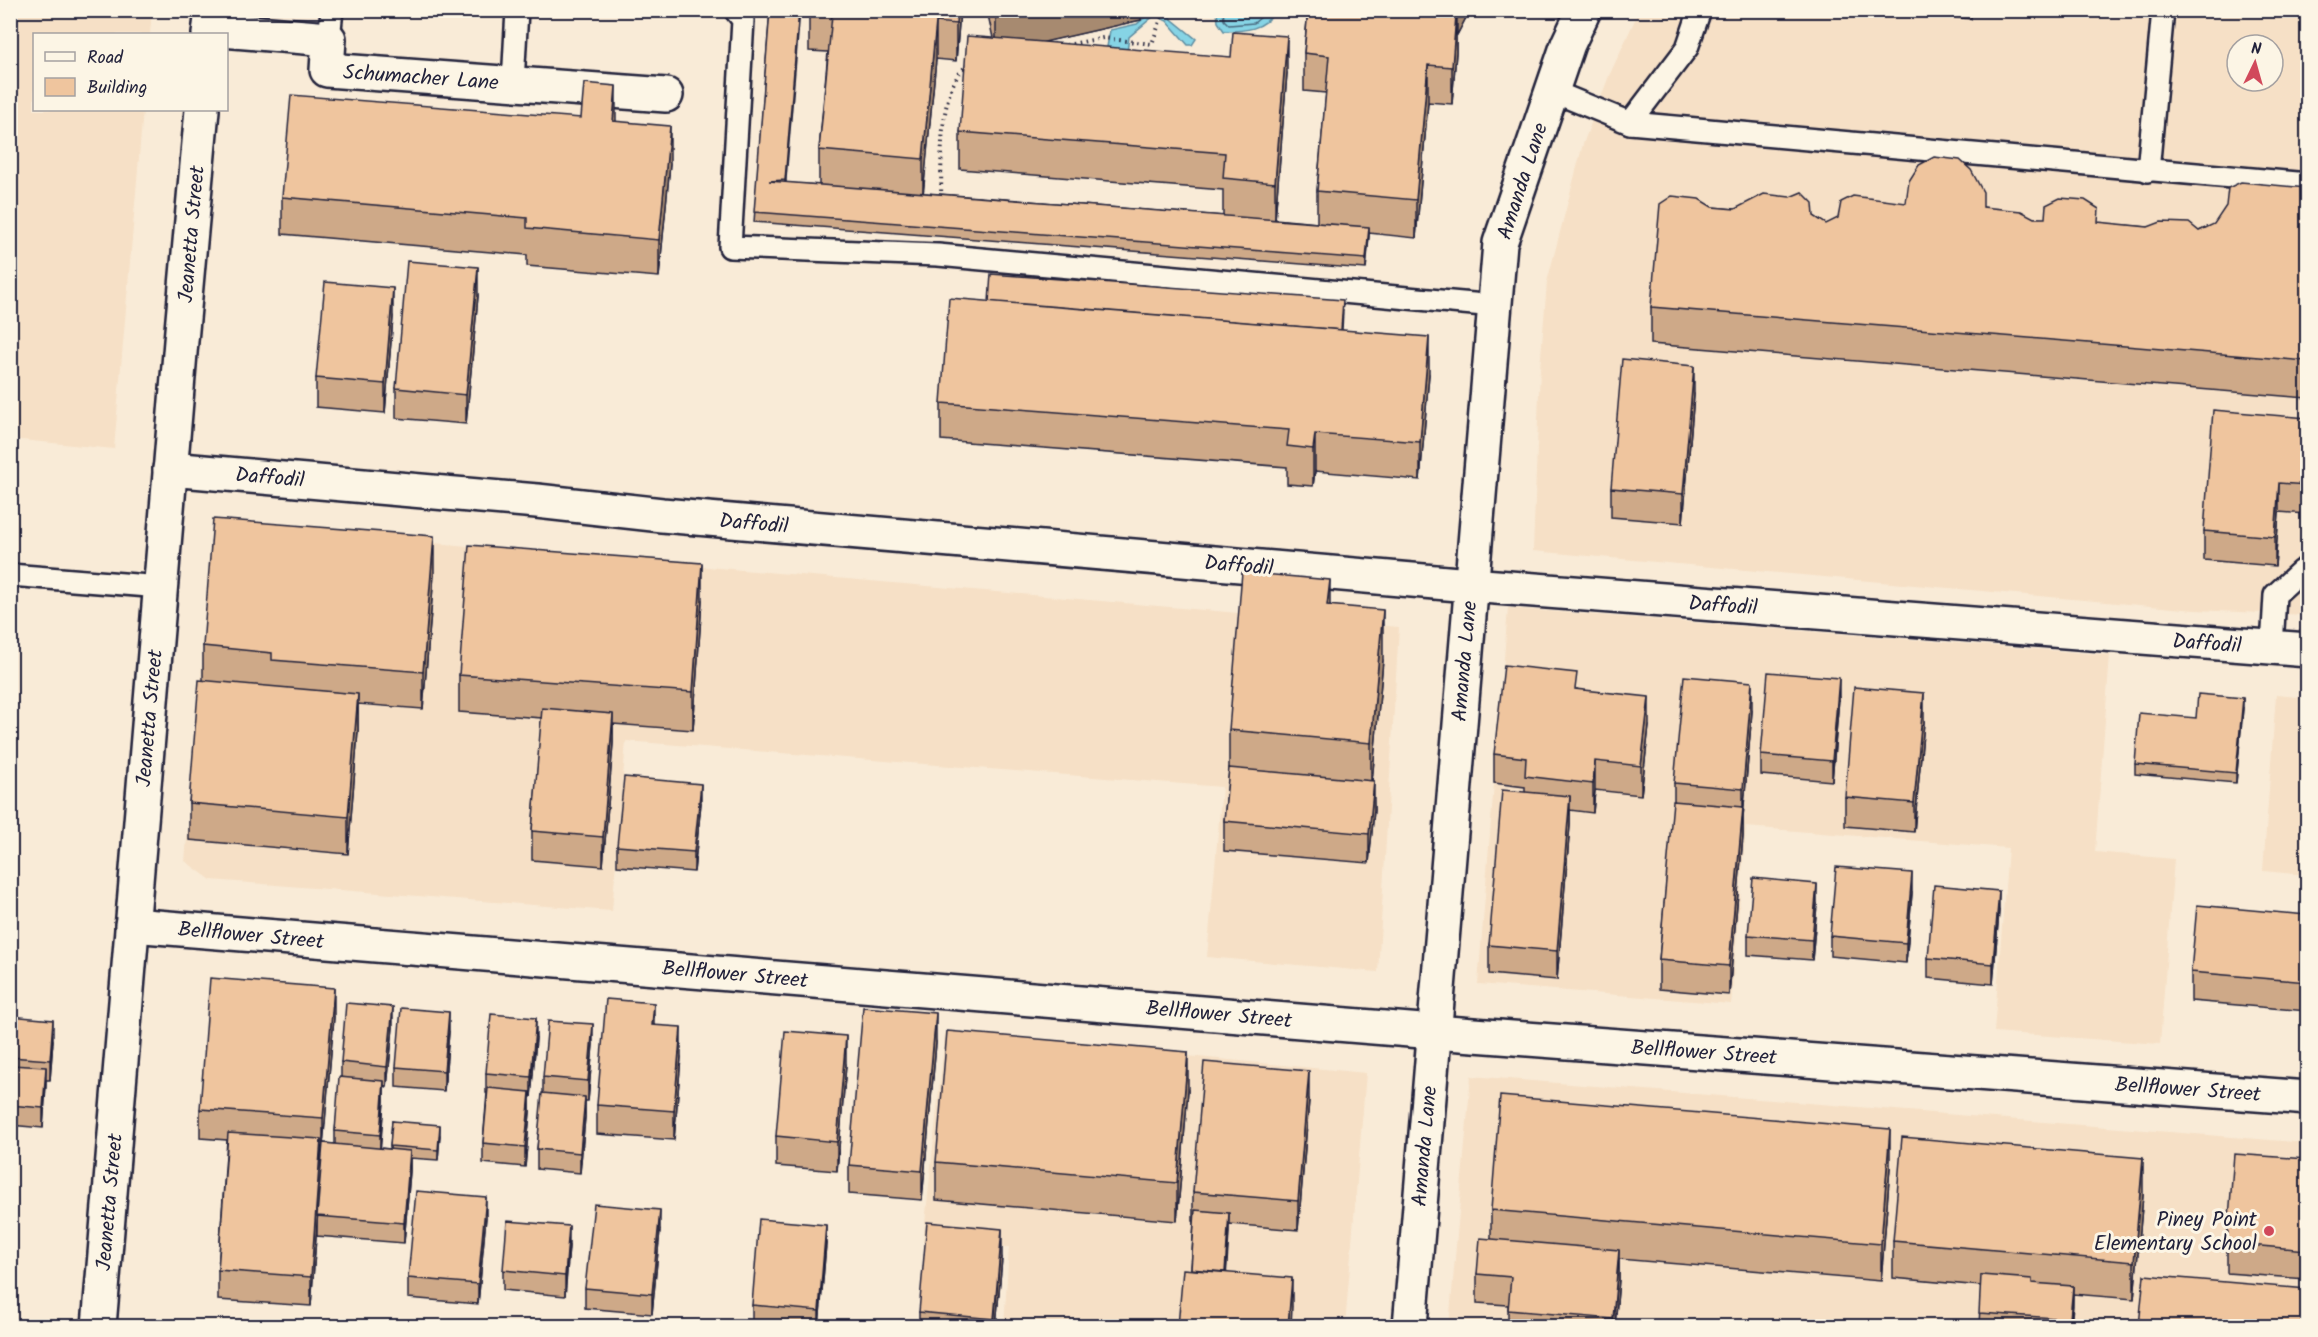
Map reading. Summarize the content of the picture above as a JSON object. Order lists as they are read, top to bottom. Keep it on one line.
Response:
{"streets":{"street":["Schumacher Lane","Amanda Lane","Jeanetta Street","Daffodil","Bellflower Street"]},"crossings":[["Amanda Lane","Daffodil"],["Amanda Lane","Bellflower Street"],["Jeanetta Street","Daffodil"],["Jeanetta Street","Bellflower Street"]],"places":["Piney Point Elementary School"],"legend":["Road","Building"],"north":"top"}
